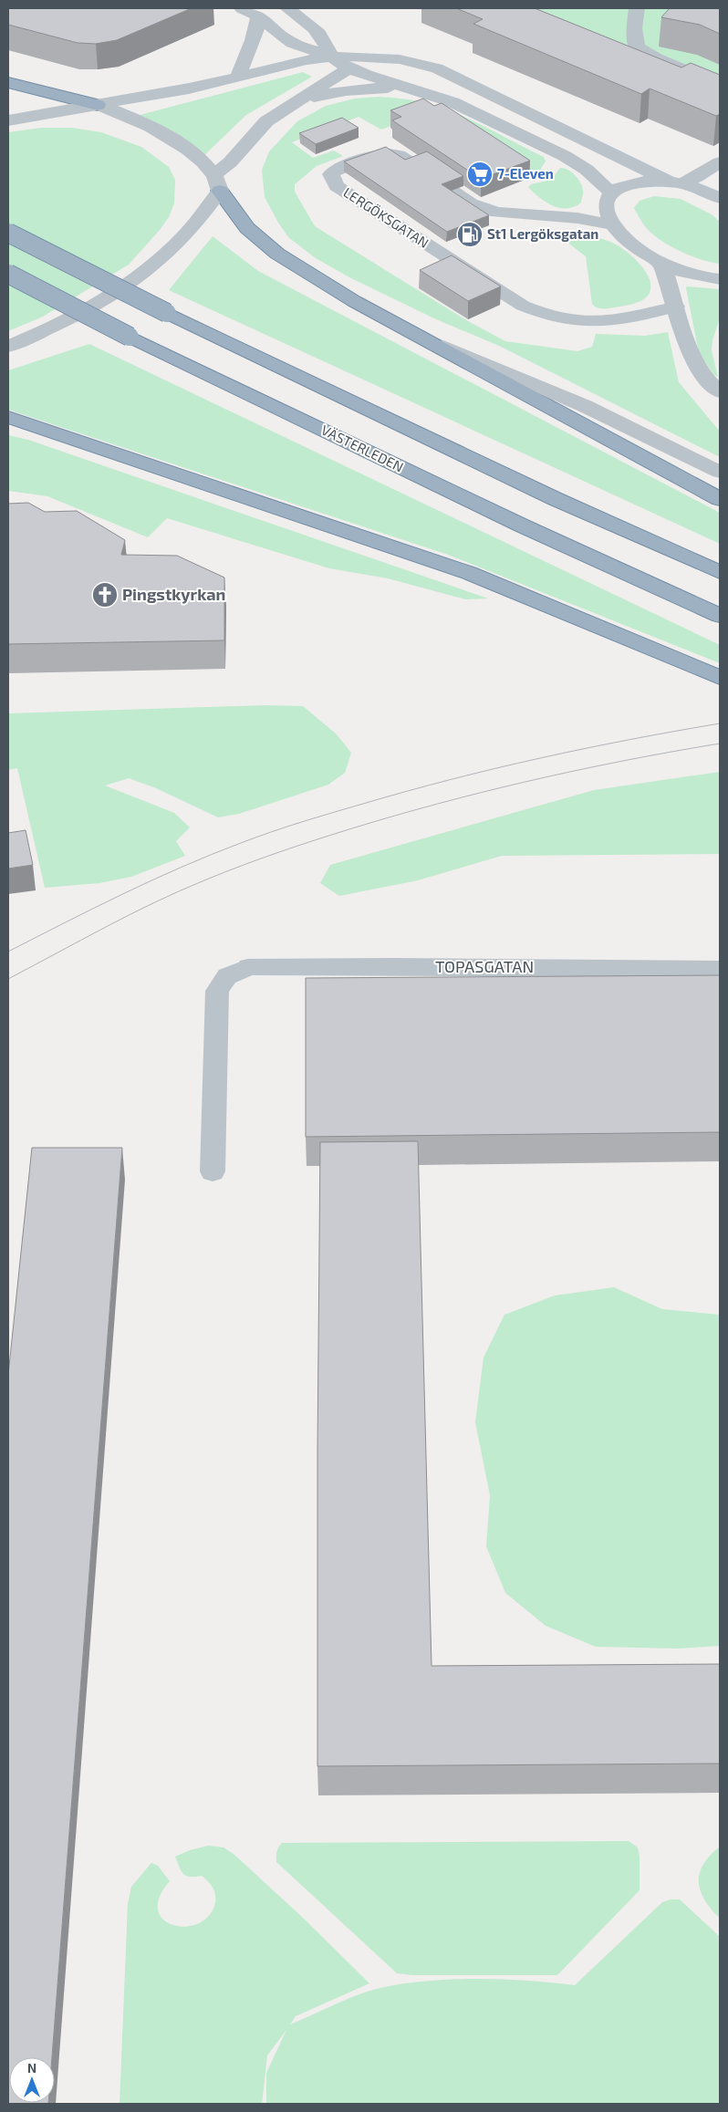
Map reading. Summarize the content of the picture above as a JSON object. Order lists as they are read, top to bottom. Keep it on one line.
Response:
{"streets":{"highway":["VÄSTERLEDEN"],"street":["LERGÖKSGATAN","TOPASGATAN"]},"places":{"supermarket":["7-Eleven"],"fuel station":["St1 Lergöksgatan"],"church":["Pingstkyrkan"]},"north":"top"}
